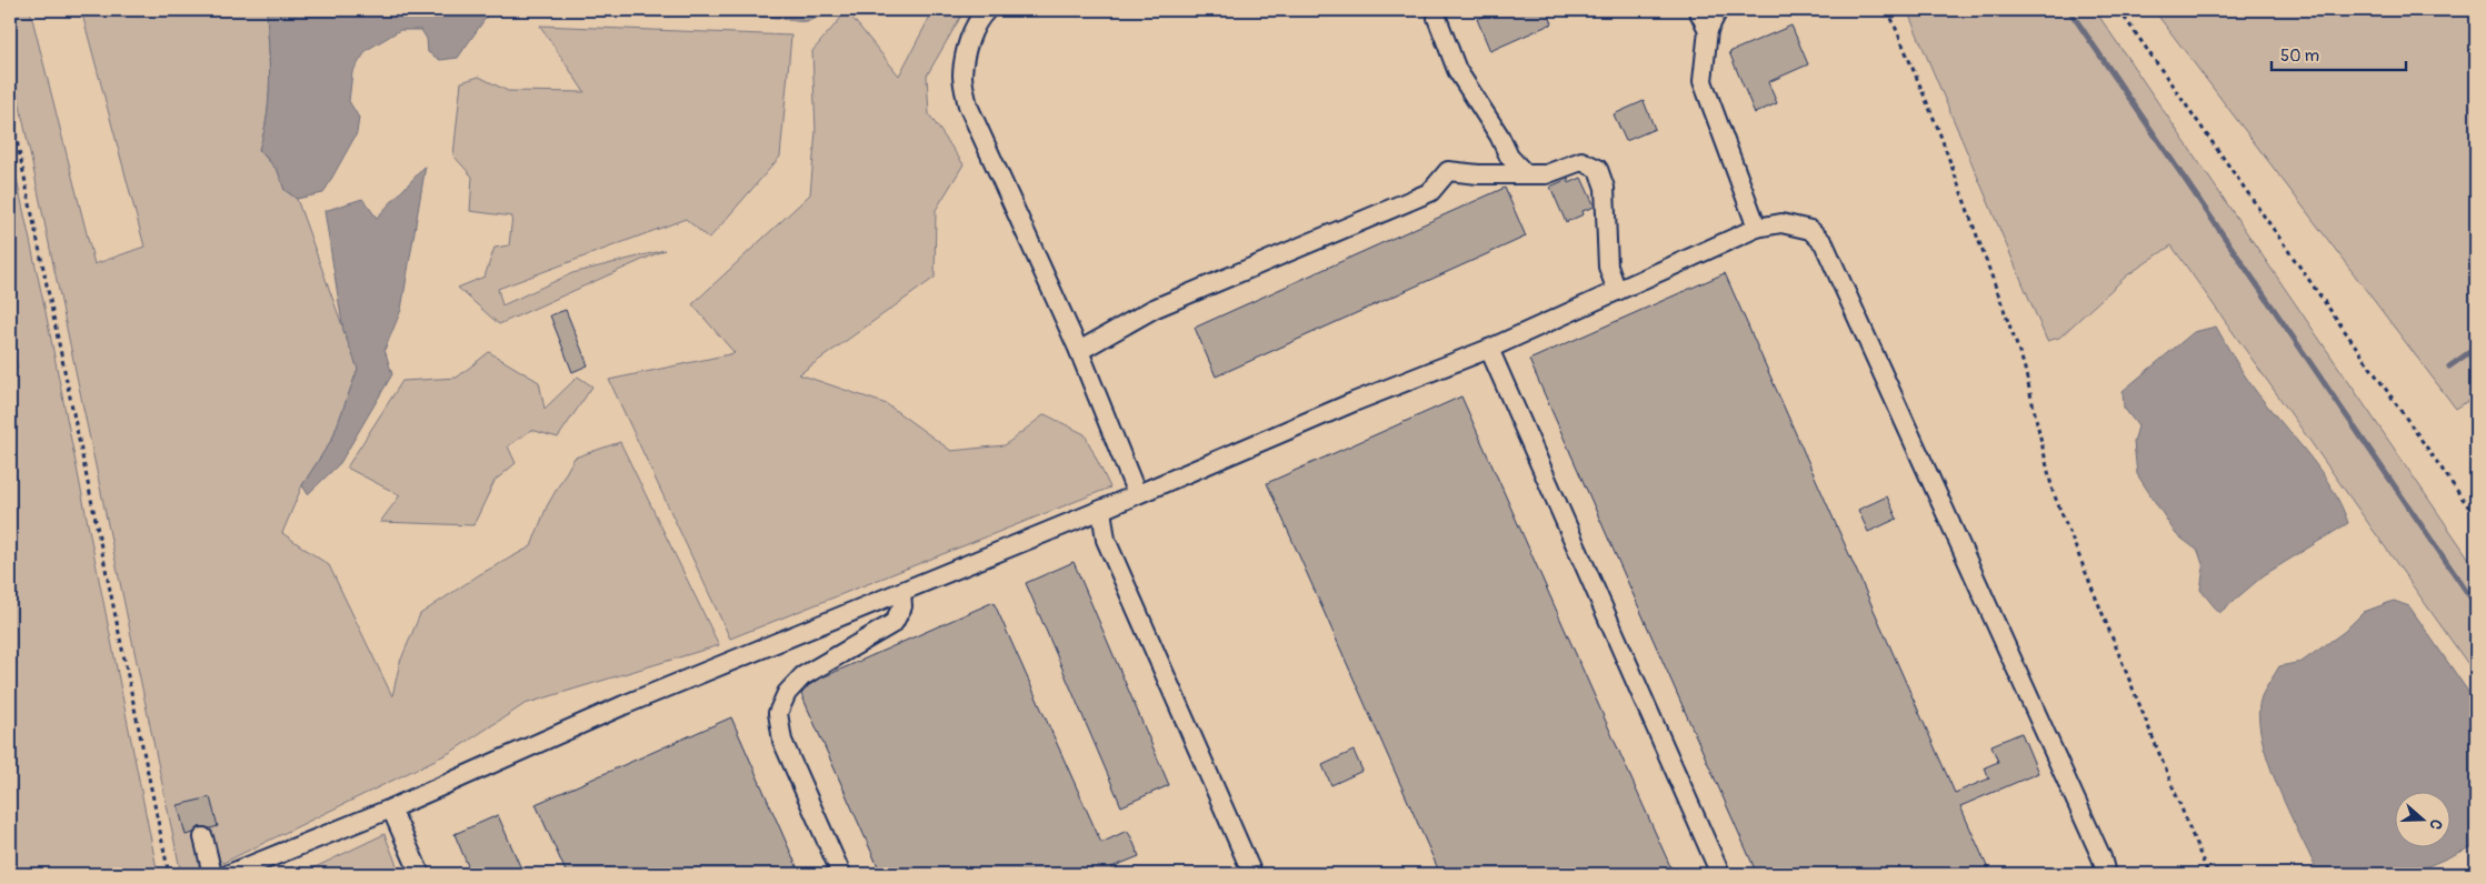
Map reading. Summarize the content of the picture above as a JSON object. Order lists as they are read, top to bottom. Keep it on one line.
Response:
{"scale_bar":"50 m","north":"right"}
